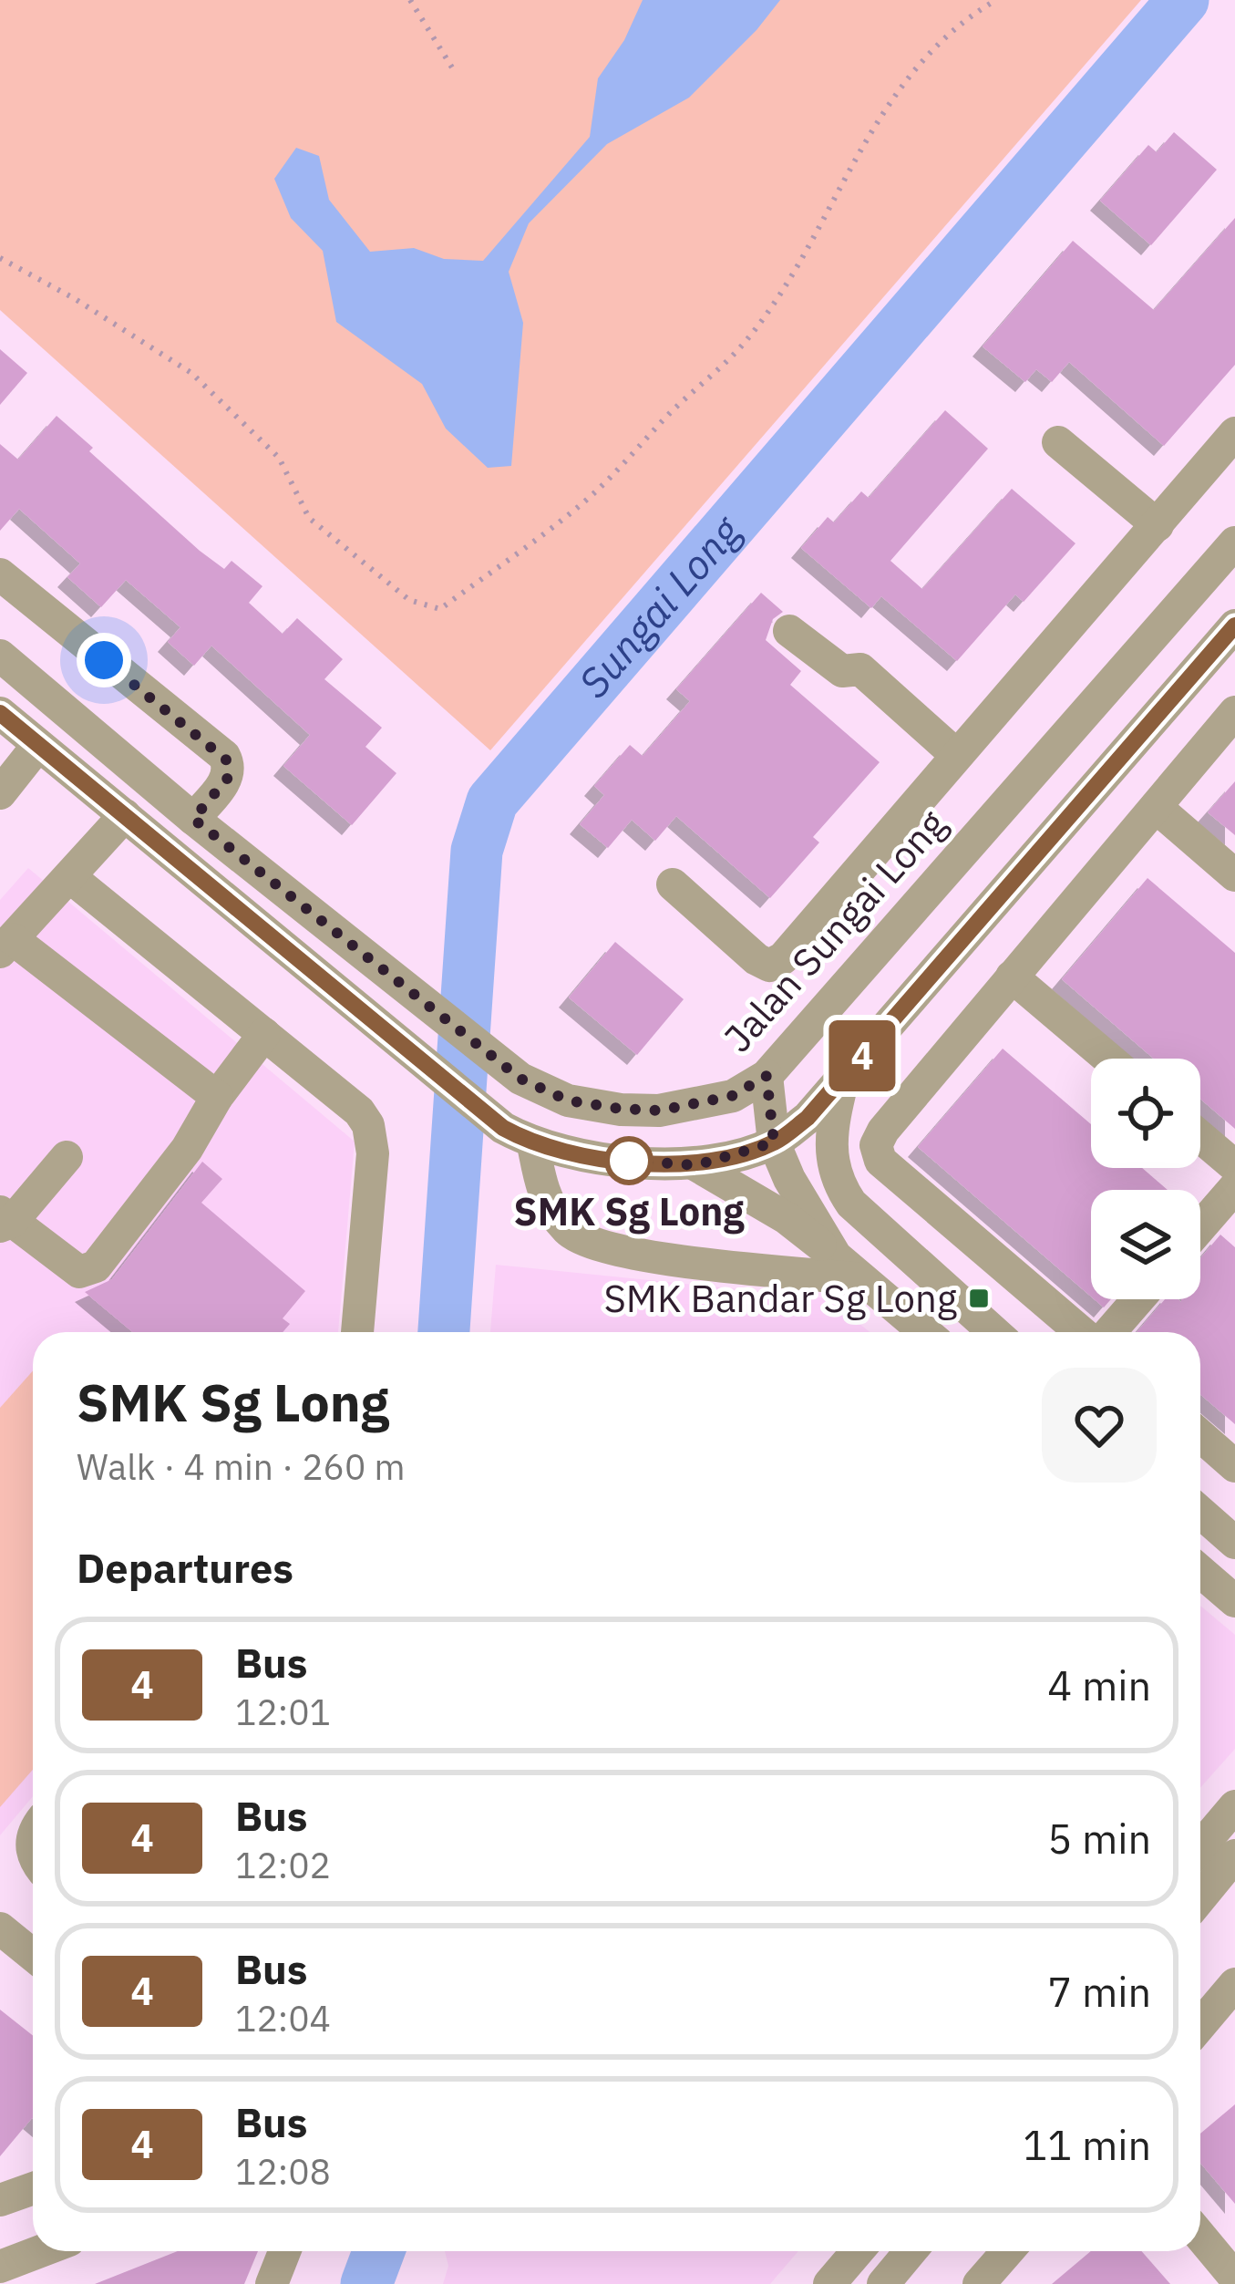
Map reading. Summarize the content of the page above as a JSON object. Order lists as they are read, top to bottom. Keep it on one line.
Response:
{"streets":{"street":["Jalan Sungai Long"]},"water":["Sungai Long"],"places":{"other":["SMK Sg Long"],"transit":["SMK Bandar Sg Long"]},"lines":["bus line 4"],"page":{"on_map":"4","heading":[["SMK Sg Long","Walk · 4 min · 260 m"],"Departures"],"list":[{"mark":"4","name":"Bus","note":"12:01","value":"4 min"},{"mark":"4","name":"Bus","note":"12:02","value":"5 min"},{"mark":"4","name":"Bus","note":"12:04","value":"7 min"},{"mark":"4","name":"Bus","note":"12:08","value":"11 min"}]}}
